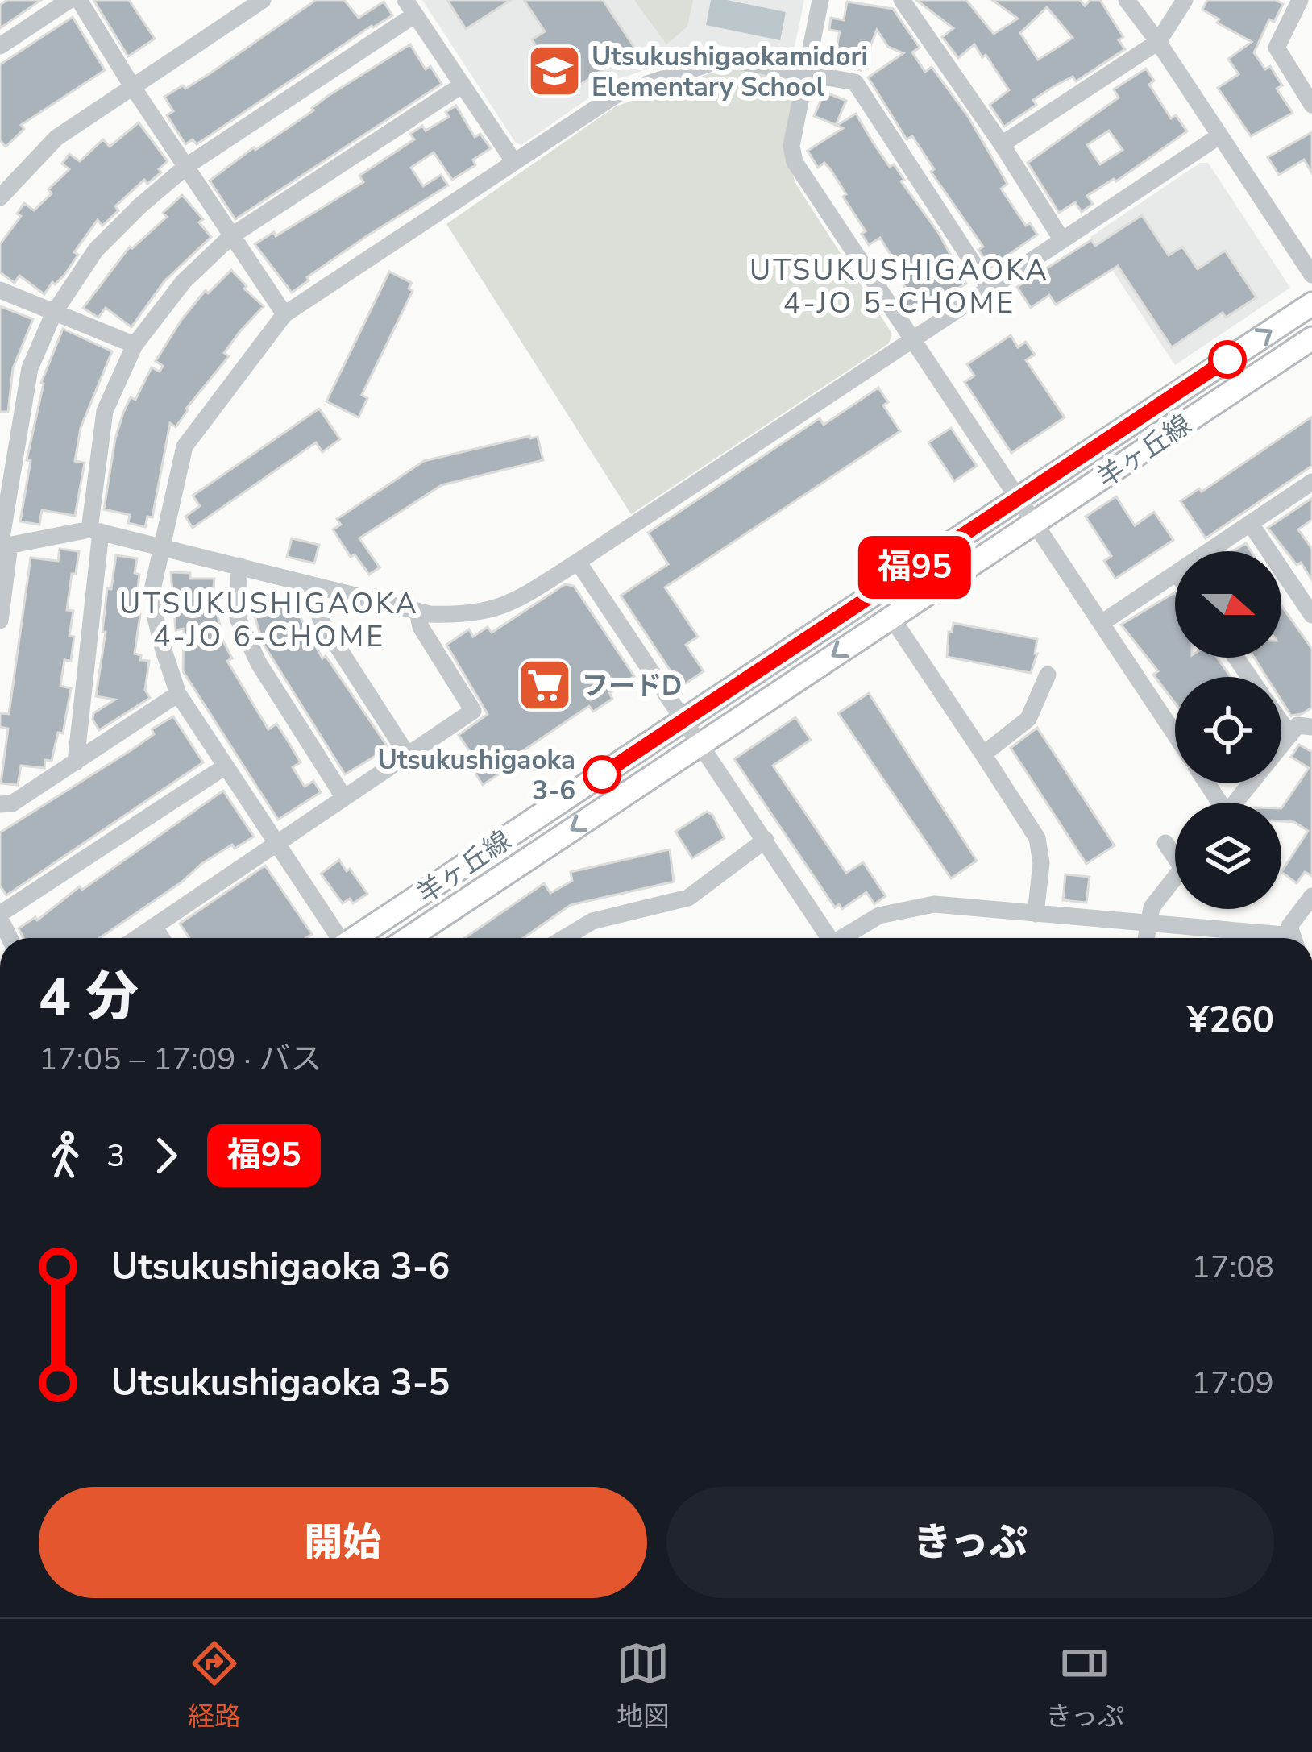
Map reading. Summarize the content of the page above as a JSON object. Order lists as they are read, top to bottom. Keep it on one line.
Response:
{"streets":{"main road":["羊ヶ丘線"]},"districts":["UTSUKUSHIGAOKA 4-JO 5-CHOME","UTSUKUSHIGAOKA 4-JO 6-CHOME"],"places":{"school or university":["Utsukushigaokamidori Elementary School"],"supermarket":["フードD"],"other":["Utsukushigaoka 3-6"]},"lines":["bus line 福95"],"north":"right","page":{"on_map":"福95","heading":["4 分","17:05 – 17:09 · バス","¥260"],"legs":["3","福95"],"list":[{"name":"Utsukushigaoka 3-6","value":"17:08"},{"name":"Utsukushigaoka 3-5","value":"17:09"}],"buttons":["開始","きっぷ"],"tabs":["経路","地図","きっぷ"]}}
